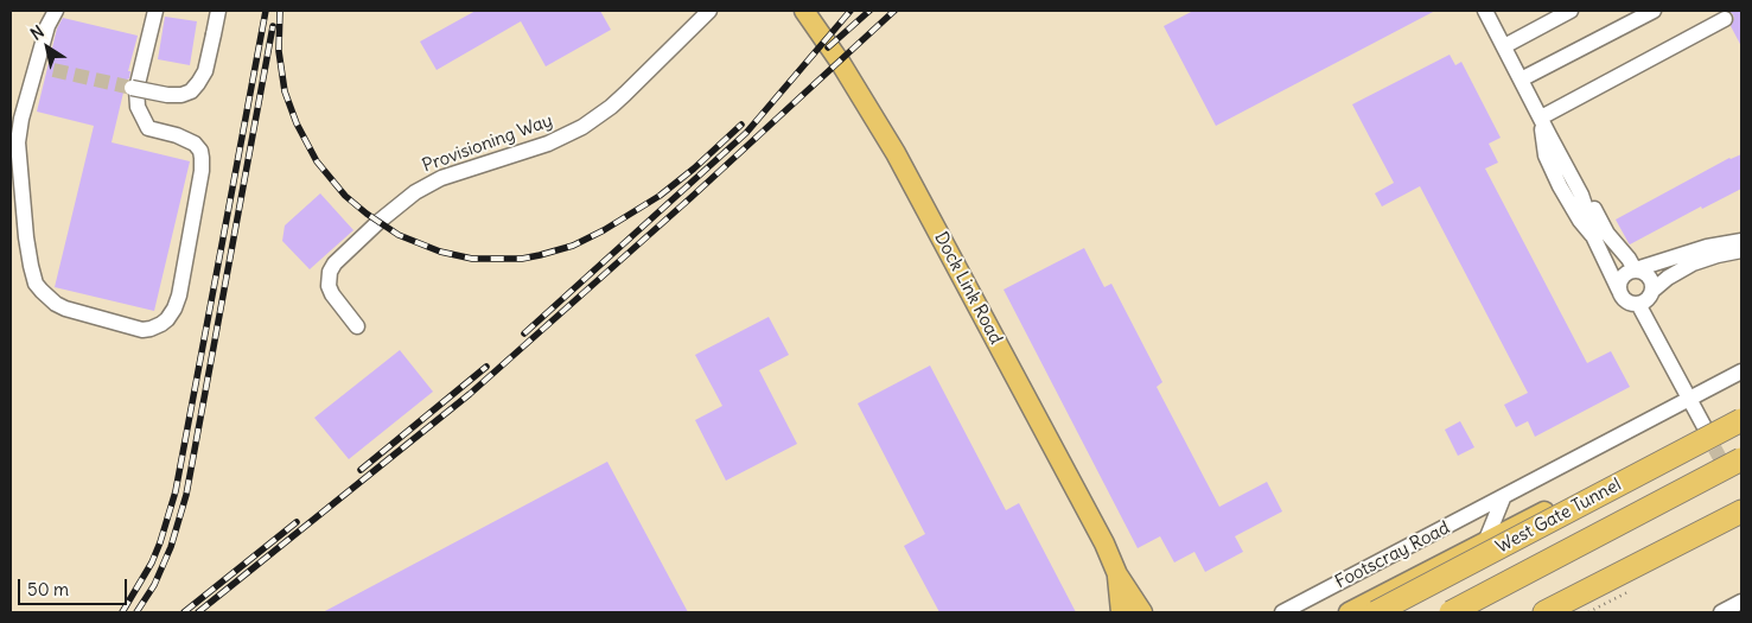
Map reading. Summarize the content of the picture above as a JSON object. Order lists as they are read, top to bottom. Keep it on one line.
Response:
{"streets":{"highway":["West Gate Tunnel"],"main road":["Dock Link Road","Footscray Road"],"street":["Provisioning Way"]},"crossings":[["West Gate Tunnel","Footscray Road"]],"scale_bar":"50 m","north":"top left"}
